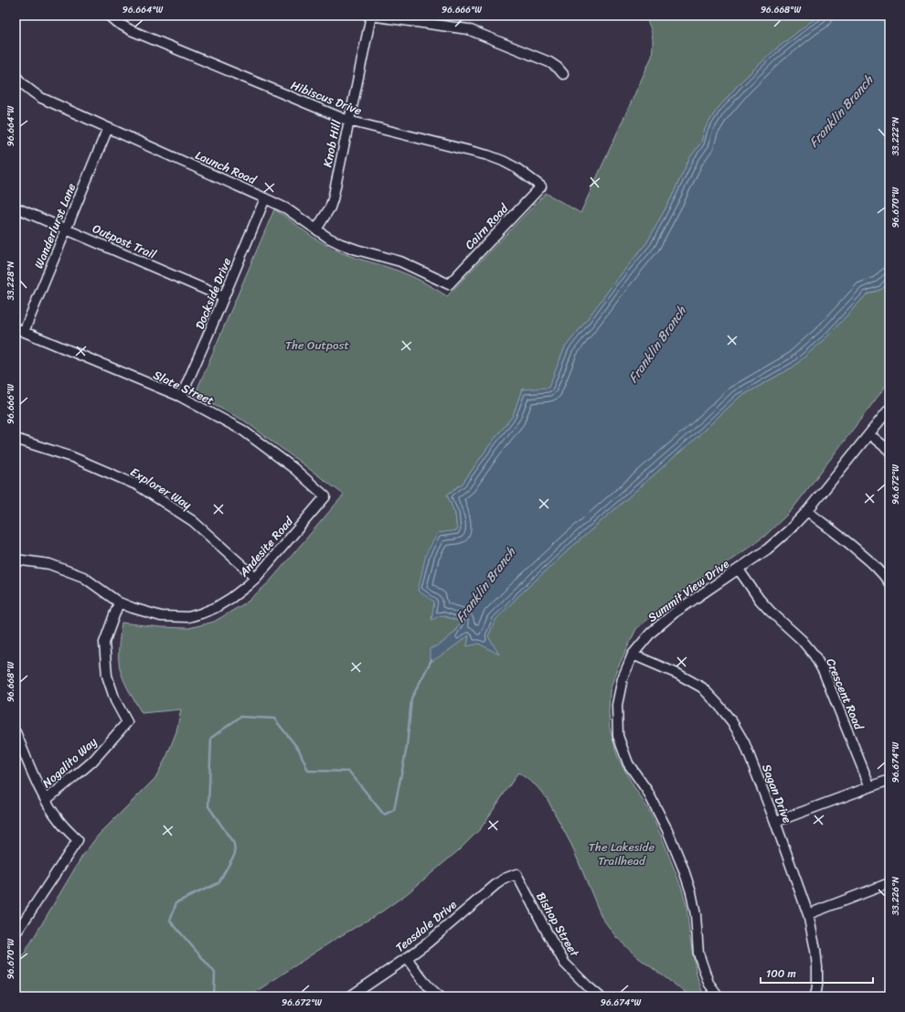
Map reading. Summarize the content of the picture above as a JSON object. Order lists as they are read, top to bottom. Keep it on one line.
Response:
{"streets":{"street":["Hibiscus Drive","Knob Hill","Launch Road","Wanderlurst Lane","Cairn Road","Outpost Trail","Dockside Drive","Slate Street","Explorer Way","Andesite Road","Summit View Drive","Crescent Road","Nogalito Way","Sagan Drive","Bishop Street","Teasdale Drive"]},"crossings":[["Hibiscus Drive","Knob Hill"],["Hibiscus Drive","Cairn Road"],["Knob Hill","Launch Road"],["Launch Road","Wanderlurst Lane"],["Launch Road","Cairn Road"],["Launch Road","Dockside Drive"],["Wanderlurst Lane","Outpost Trail"],["Wanderlurst Lane","Slate Street"],["Outpost Trail","Dockside Drive"],["Dockside Drive","Slate Street"],["Slate Street","Andesite Road"],["Explorer Way","Andesite Road"],["Andesite Road","Nogalito Way"],["Summit View Drive","Crescent Road"],["Summit View Drive","Sagan Drive"],["Bishop Street","Teasdale Drive"]],"water":["Franklin Branch"],"parks":["The Outpost","The Lakeside Trailhead"],"scale_bar":"100 m","coordinates":["96.664°W","96.666°W","96.668°W","33.222°N","96.670°W","33.228°N","96.672°W","96.674°W","33.226°N"]}
